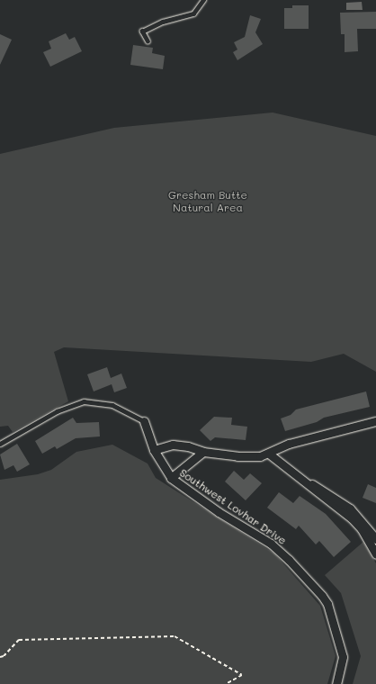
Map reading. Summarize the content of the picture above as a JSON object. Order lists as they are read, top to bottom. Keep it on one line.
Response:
{"streets":{"street":["Southwest Lovhar Drive"]},"parks":["Gresham Butte Natural Area"]}
